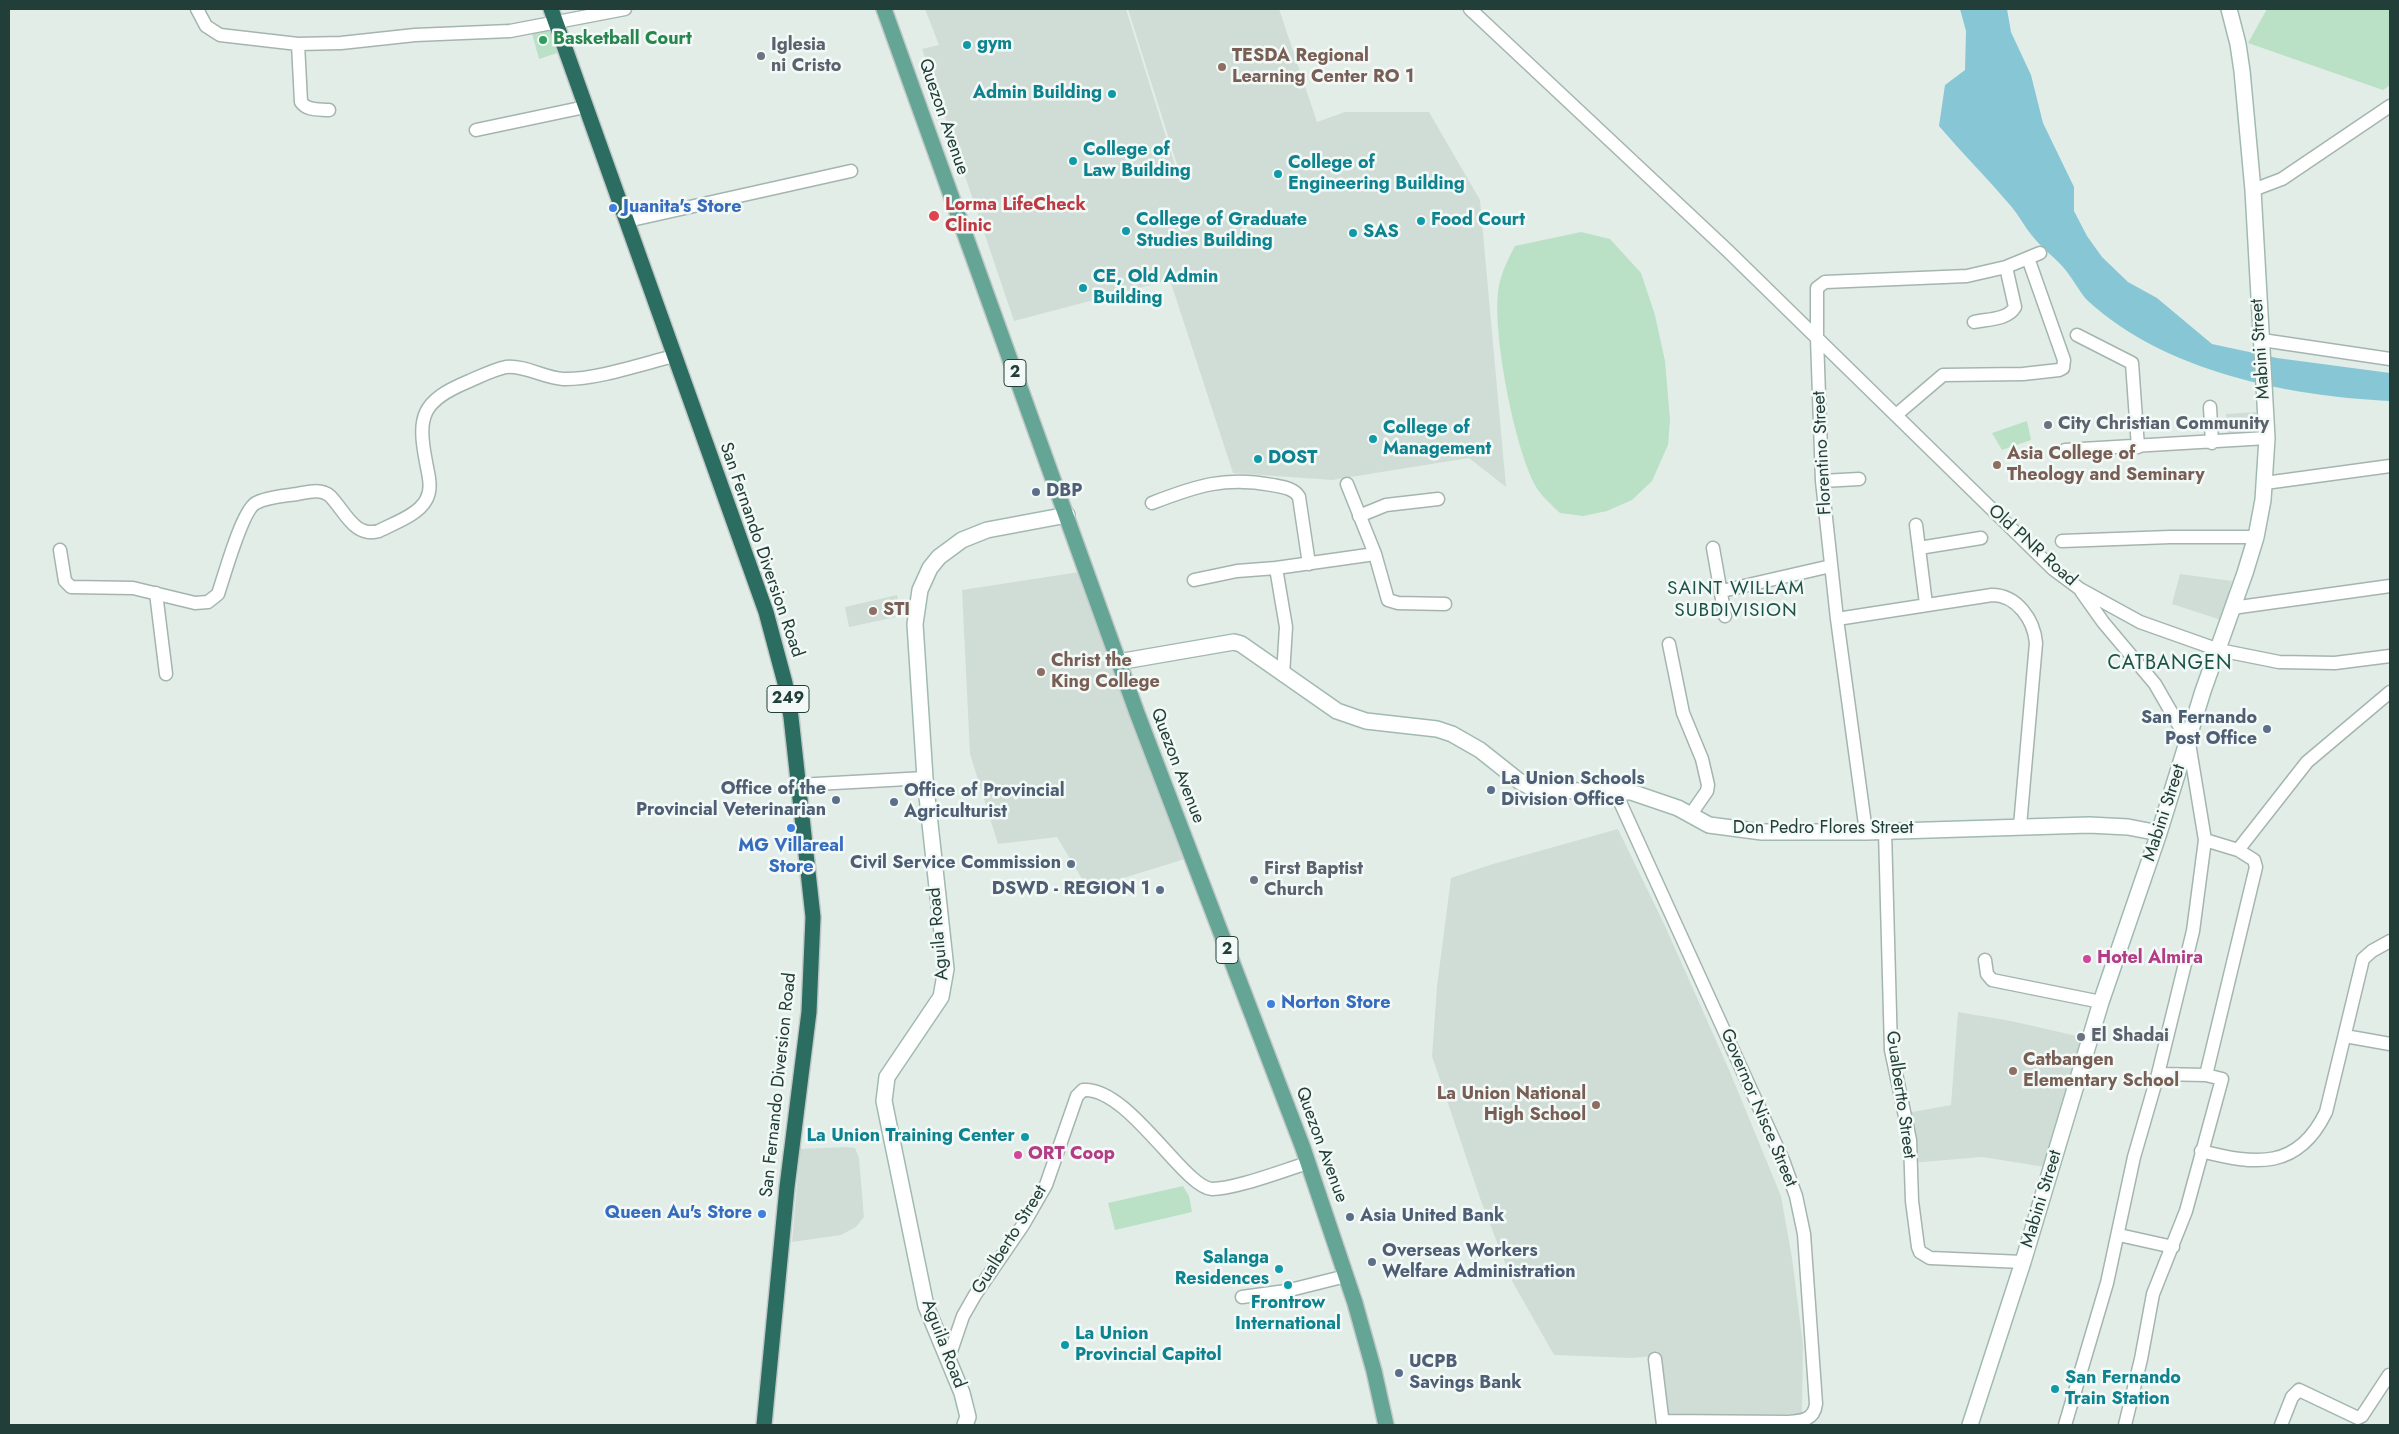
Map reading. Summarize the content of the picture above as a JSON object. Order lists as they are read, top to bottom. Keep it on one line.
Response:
{"streets":{"highway":["San Fernando Diversion Road","249"],"main road":["Quezon Avenue","2"],"street":["Mabini Street","Florentino Street","Old PNR Road","Don Pedro Flores Street","Aguila Road","Gualbertto Street","Governor Nisce Street","Gualberto Street"]},"crossings":[["Quezon Avenue","Don Pedro Flores Street"],["Quezon Avenue","Aguila Road"],["Quezon Avenue","Gualberto Street"],["Mabini Street","Old PNR Road"],["Mabini Street","Don Pedro Flores Street"],["Mabini Street","Gualbertto Street"],["Florentino Street","Old PNR Road"],["Florentino Street","Don Pedro Flores Street"],["Don Pedro Flores Street","Gualbertto Street"],["Don Pedro Flores Street","Governor Nisce Street"],["Aguila Road","Gualberto Street"]],"districts":["SAINT WILLAM SUBDIVISION","CATBANGEN"],"places":["Basketball Court","gym","Iglesia ni Cristo","TESDA Regional Learning Center RO 1","Admin Building","College of Law Building","College of Engineering Building","Juanita's Store","Lorma LifeCheck Clinic","Food Court","College of Graduate Studies Building","SAS","CE, Old Admin Building","City Christian Community","College of Management","DOST","Asia College of Theology and Seminary","DBP","STI","Christ the King College","San Fernando Post Office","La Union Schools Division Office","Office of the Provincial Veterinarian","Office of Provincial Agriculturist","MG Villareal Store","Civil Service Commission","First Baptist Church","DSWD - REGION 1","Hotel Almira","Norton Store","El Shadai","Catbangen Elementary School","La Union National High School","La Union Training Center","ORT Coop","Queen Au's Store","Asia United Bank","Overseas Workers Welfare Administration","Salanga Residences","Frontrow International","La Union Provincial Capitol","UCPB Savings Bank","San Fernando Train Station"]}
